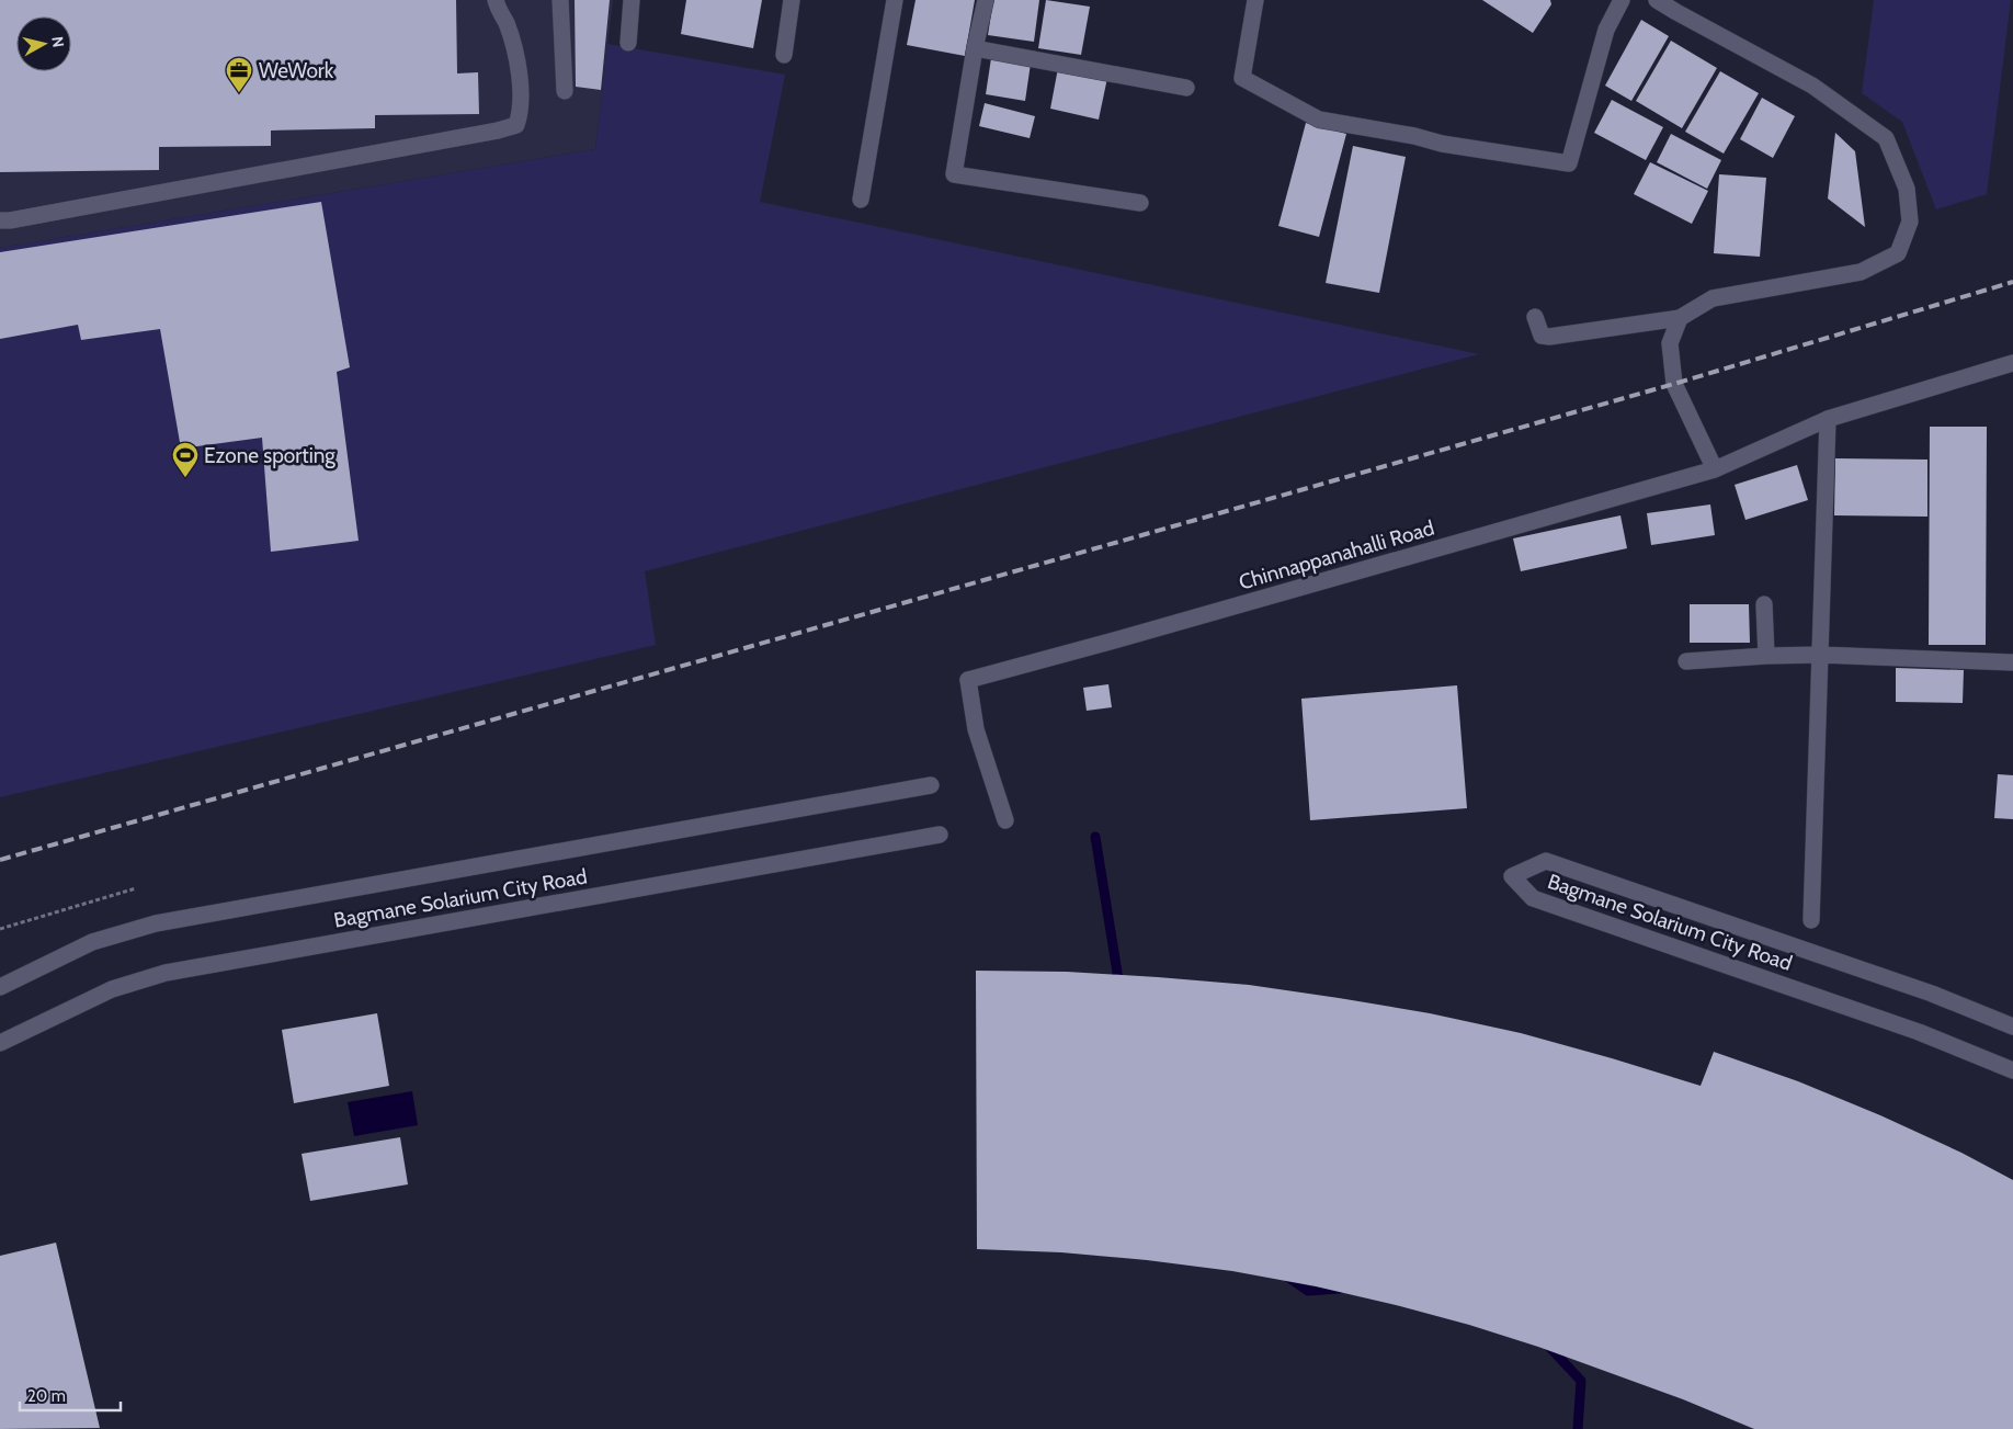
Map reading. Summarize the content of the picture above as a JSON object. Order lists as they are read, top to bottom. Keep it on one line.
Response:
{"streets":{"street":["Chinnappanahalli Road","Bagmane Solarium City Road"]},"places":{"office":["WeWork"],"sports":["Ezone sporting"]},"scale_bar":"20 m","north":"right"}
